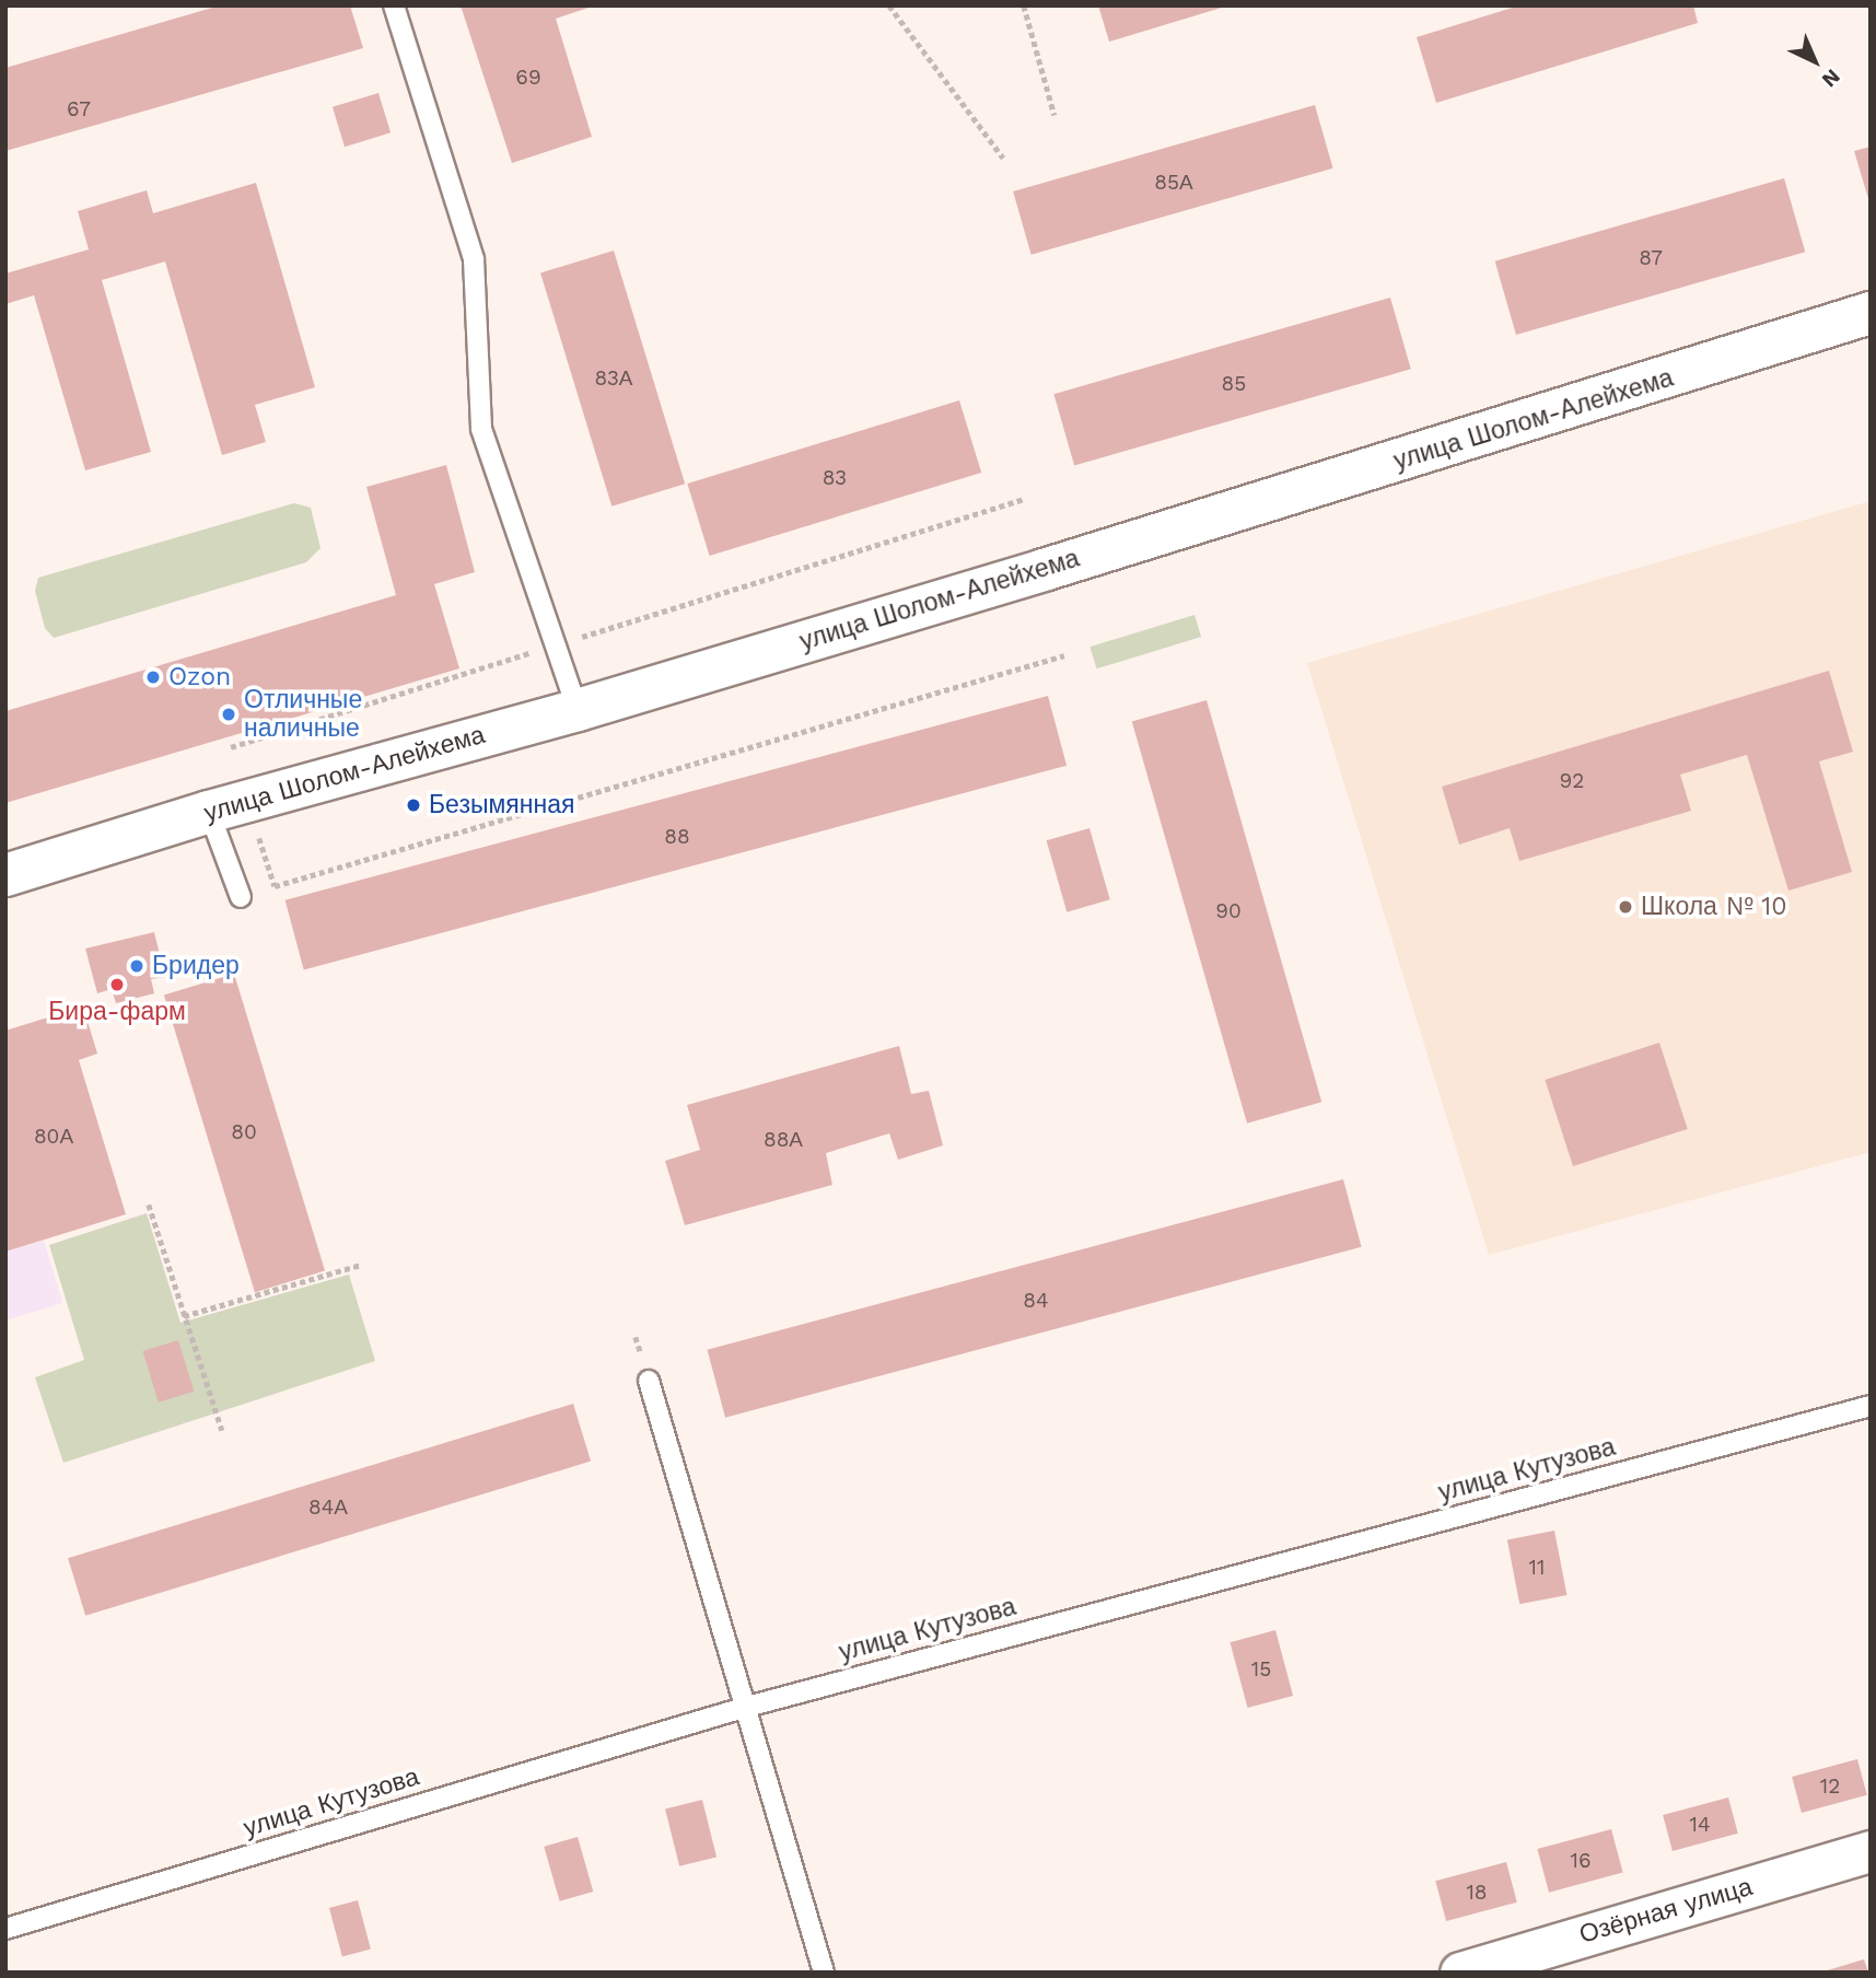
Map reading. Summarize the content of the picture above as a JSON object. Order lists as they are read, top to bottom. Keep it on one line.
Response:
{"streets":{"main road":["улица Шолом-Алейхема"],"street":["Озёрная улица"],"lane":["улица Кутузова"]},"places":["Ozon","Отличные наличные","Безымянная","Школа № 10","Бридер","Бира-фарм"],"house_numbers":["69","67","85А","87","83А","85","83","92","88","90","80","80А","88А","84","84А","11","15","12","14","16","18"],"north":"bottom right"}
